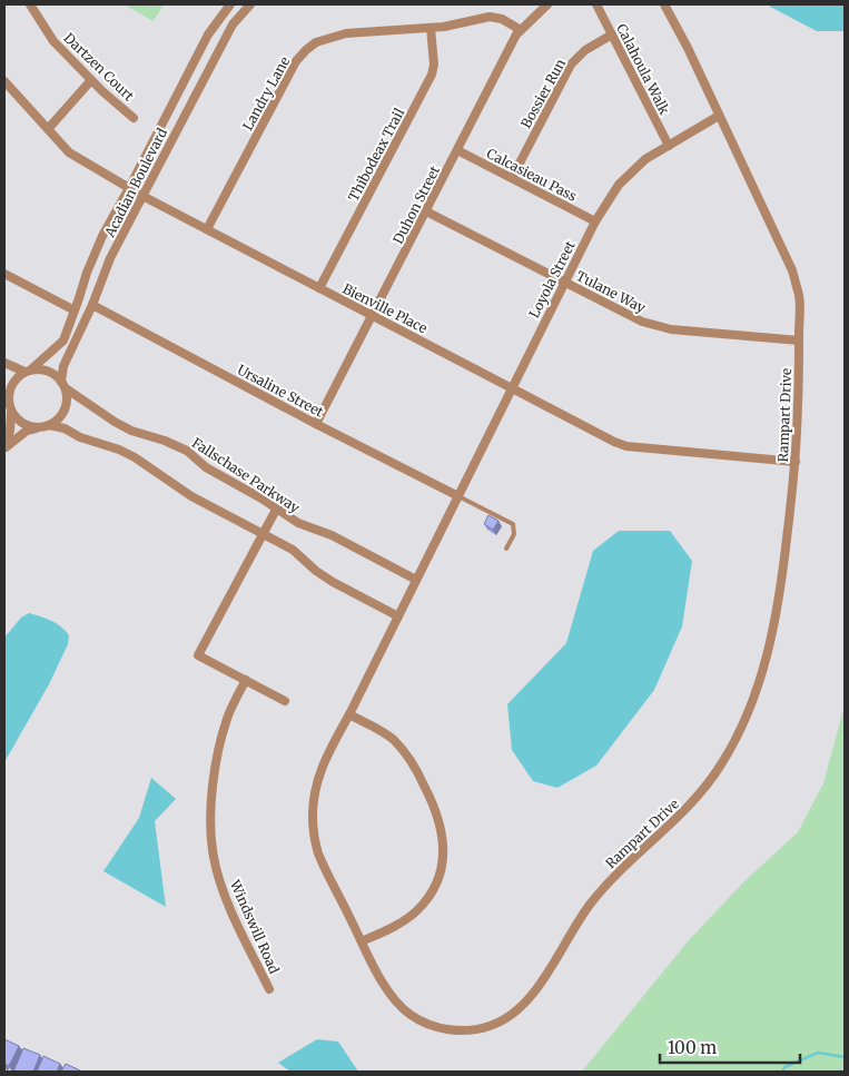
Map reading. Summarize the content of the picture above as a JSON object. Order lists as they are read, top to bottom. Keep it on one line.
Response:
{"streets":{"street":["Dartzen Court","Calahoula Walk","Landry Lane","Bossier Run","Thibodeax Trail","Calcasieau Pass","Acadian Boulevard","Duhon Street","Loyola Street","Tulane Way","Bienville Place","Ursaline Street","Rampart Drive","Fallschase Parkway","Windswill Road"]},"crossings":[["Calahoula Walk","Bossier Run"],["Calahoula Walk","Loyola Street"],["Landry Lane","Thibodeax Trail"],["Landry Lane","Duhon Street"],["Landry Lane","Bienville Place"],["Bossier Run","Calcasieau Pass"],["Thibodeax Trail","Bienville Place"],["Calcasieau Pass","Duhon Street"],["Calcasieau Pass","Loyola Street"],["Acadian Boulevard","Bienville Place"],["Acadian Boulevard","Ursaline Street"],["Acadian Boulevard","Fallschase Parkway"],["Duhon Street","Tulane Way"],["Duhon Street","Bienville Place"],["Duhon Street","Ursaline Street"],["Loyola Street","Tulane Way"],["Loyola Street","Bienville Place"],["Loyola Street","Ursaline Street"],["Loyola Street","Rampart Drive"],["Tulane Way","Rampart Drive"],["Bienville Place","Rampart Drive"],["Ursaline Street","Rampart Drive"],["Rampart Drive","Fallschase Parkway"]],"scale_bar":"100 m"}
